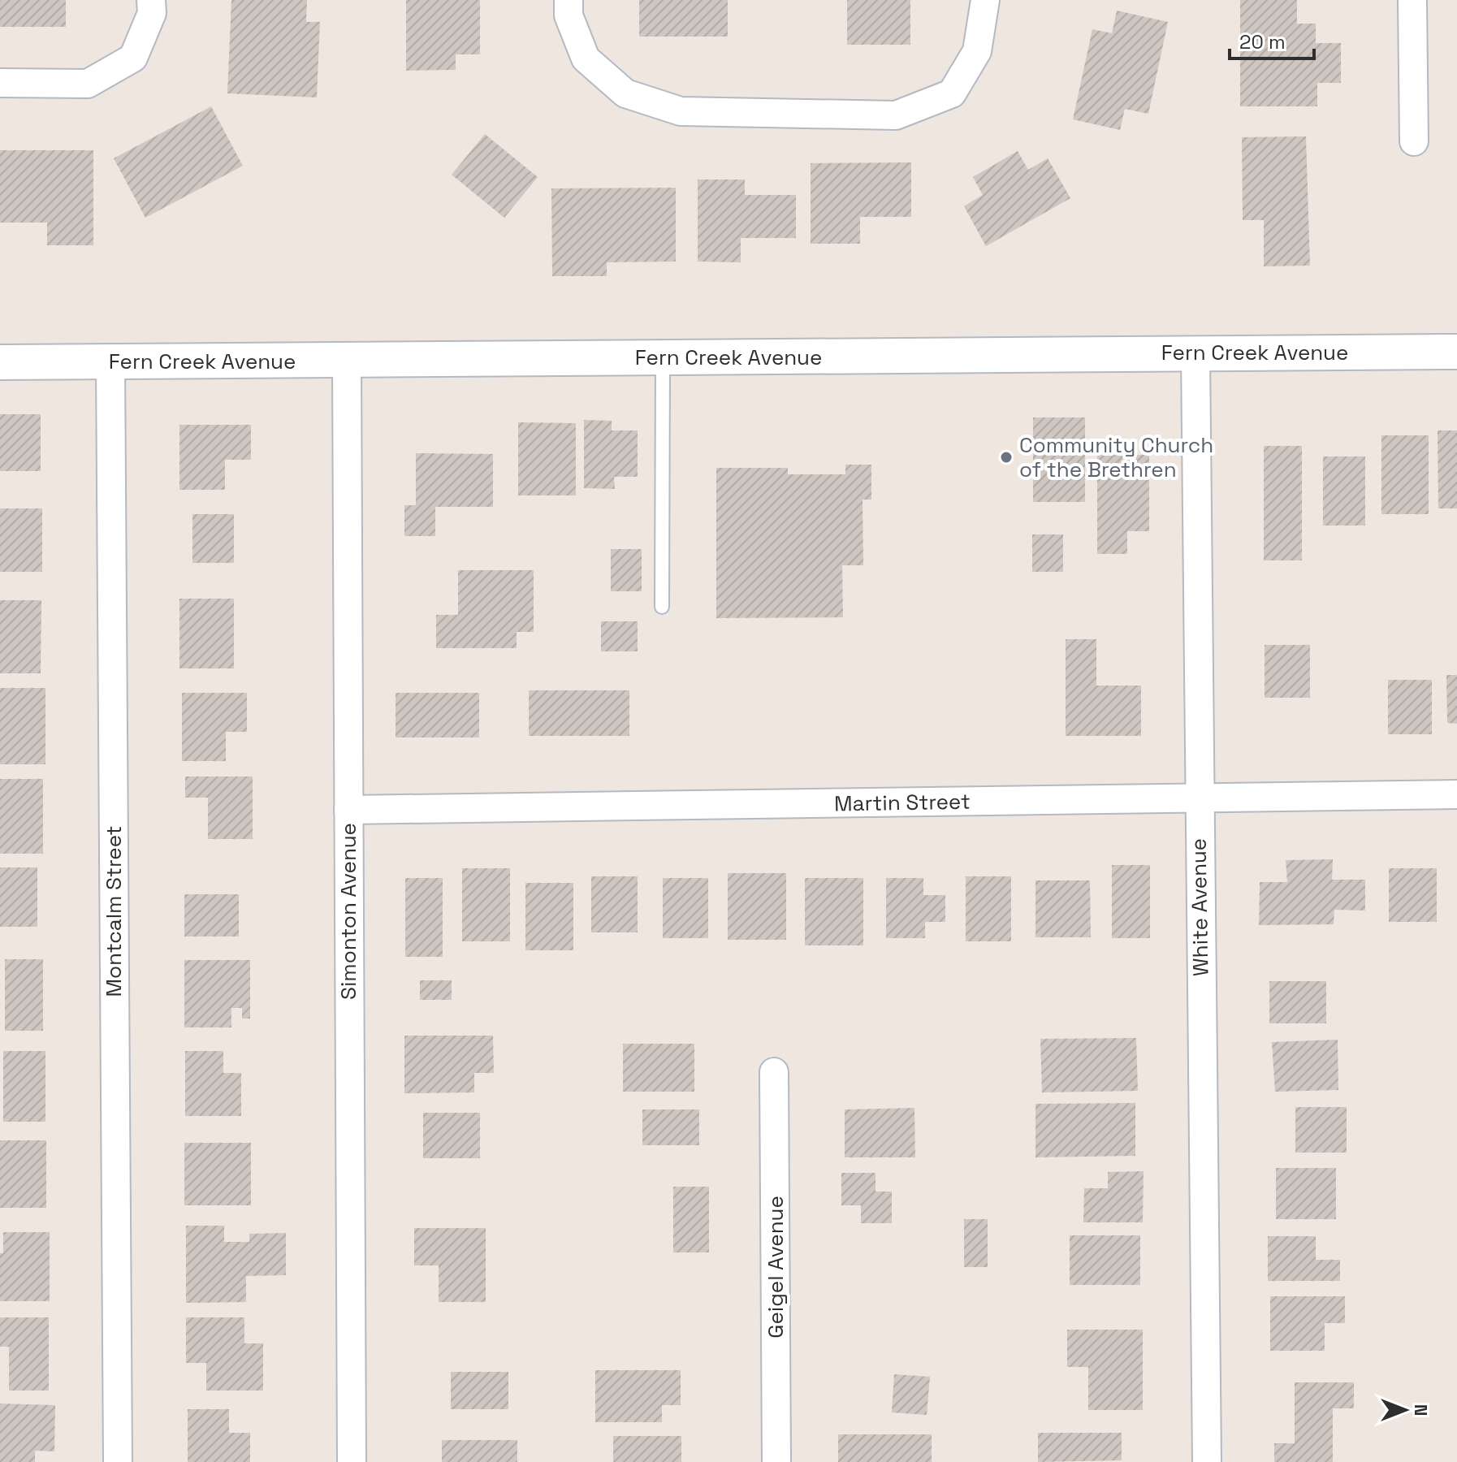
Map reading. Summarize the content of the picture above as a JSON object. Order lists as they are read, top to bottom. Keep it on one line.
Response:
{"streets":{"street":["Fern Creek Avenue","Martin Street","White Avenue","Montcalm Street","Simonton Avenue","Geigel Avenue"]},"crossings":[["Fern Creek Avenue","White Avenue"],["Fern Creek Avenue","Montcalm Street"],["Fern Creek Avenue","Simonton Avenue"],["Martin Street","White Avenue"],["Martin Street","Simonton Avenue"]],"places":["Community Church of the Brethren"],"scale_bar":"20 m","north":"right"}
